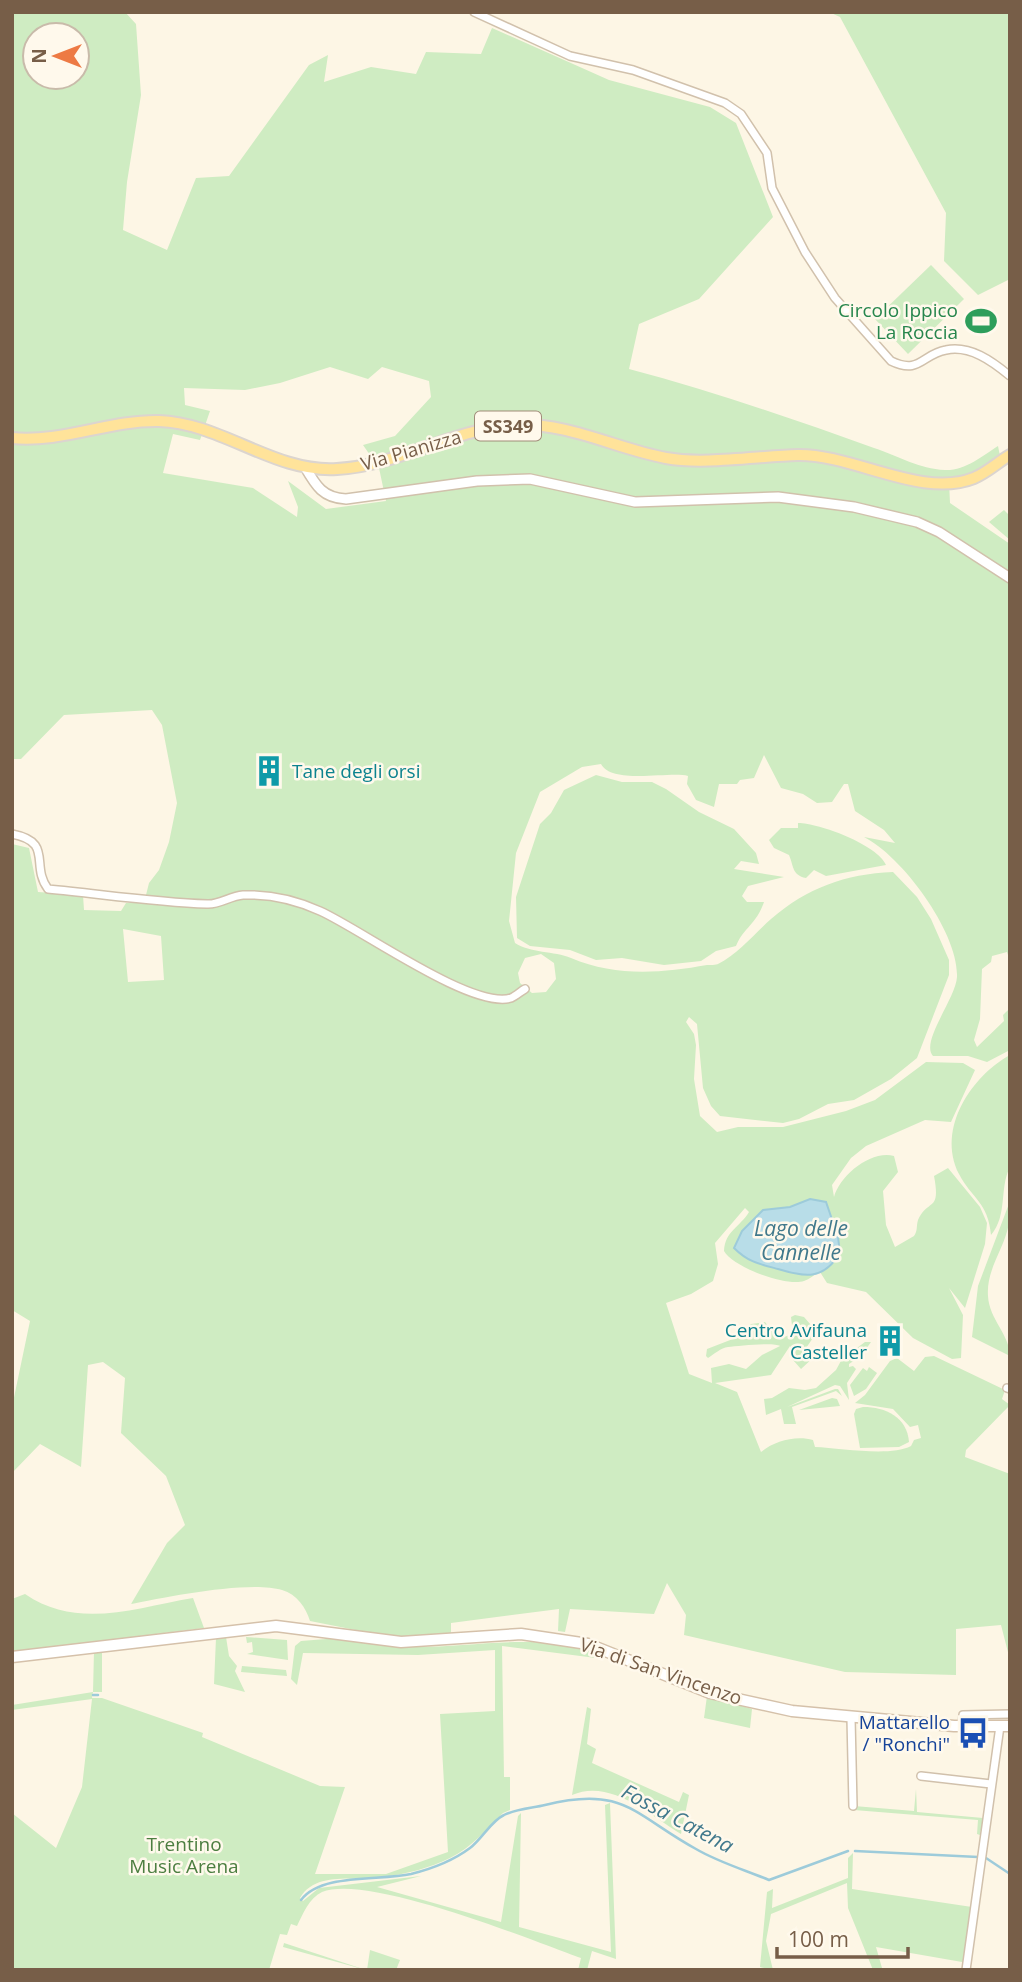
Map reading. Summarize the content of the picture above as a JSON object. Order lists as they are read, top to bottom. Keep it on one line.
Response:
{"streets":{"main road":["SS349","Via Pianizza","Via di San Vincenzo"]},"water":["Lago delle Cannelle","Fossa Catena"],"parks":["Trentino Music Arena"],"places":{"sports":["Circolo Ippico La Roccia"],"building":["Tane degli orsi","Centro Avifauna Casteller"],"bus stop":["Mattarello / \"Ronchi\""]},"scale_bar":"100 m","north":"left"}
